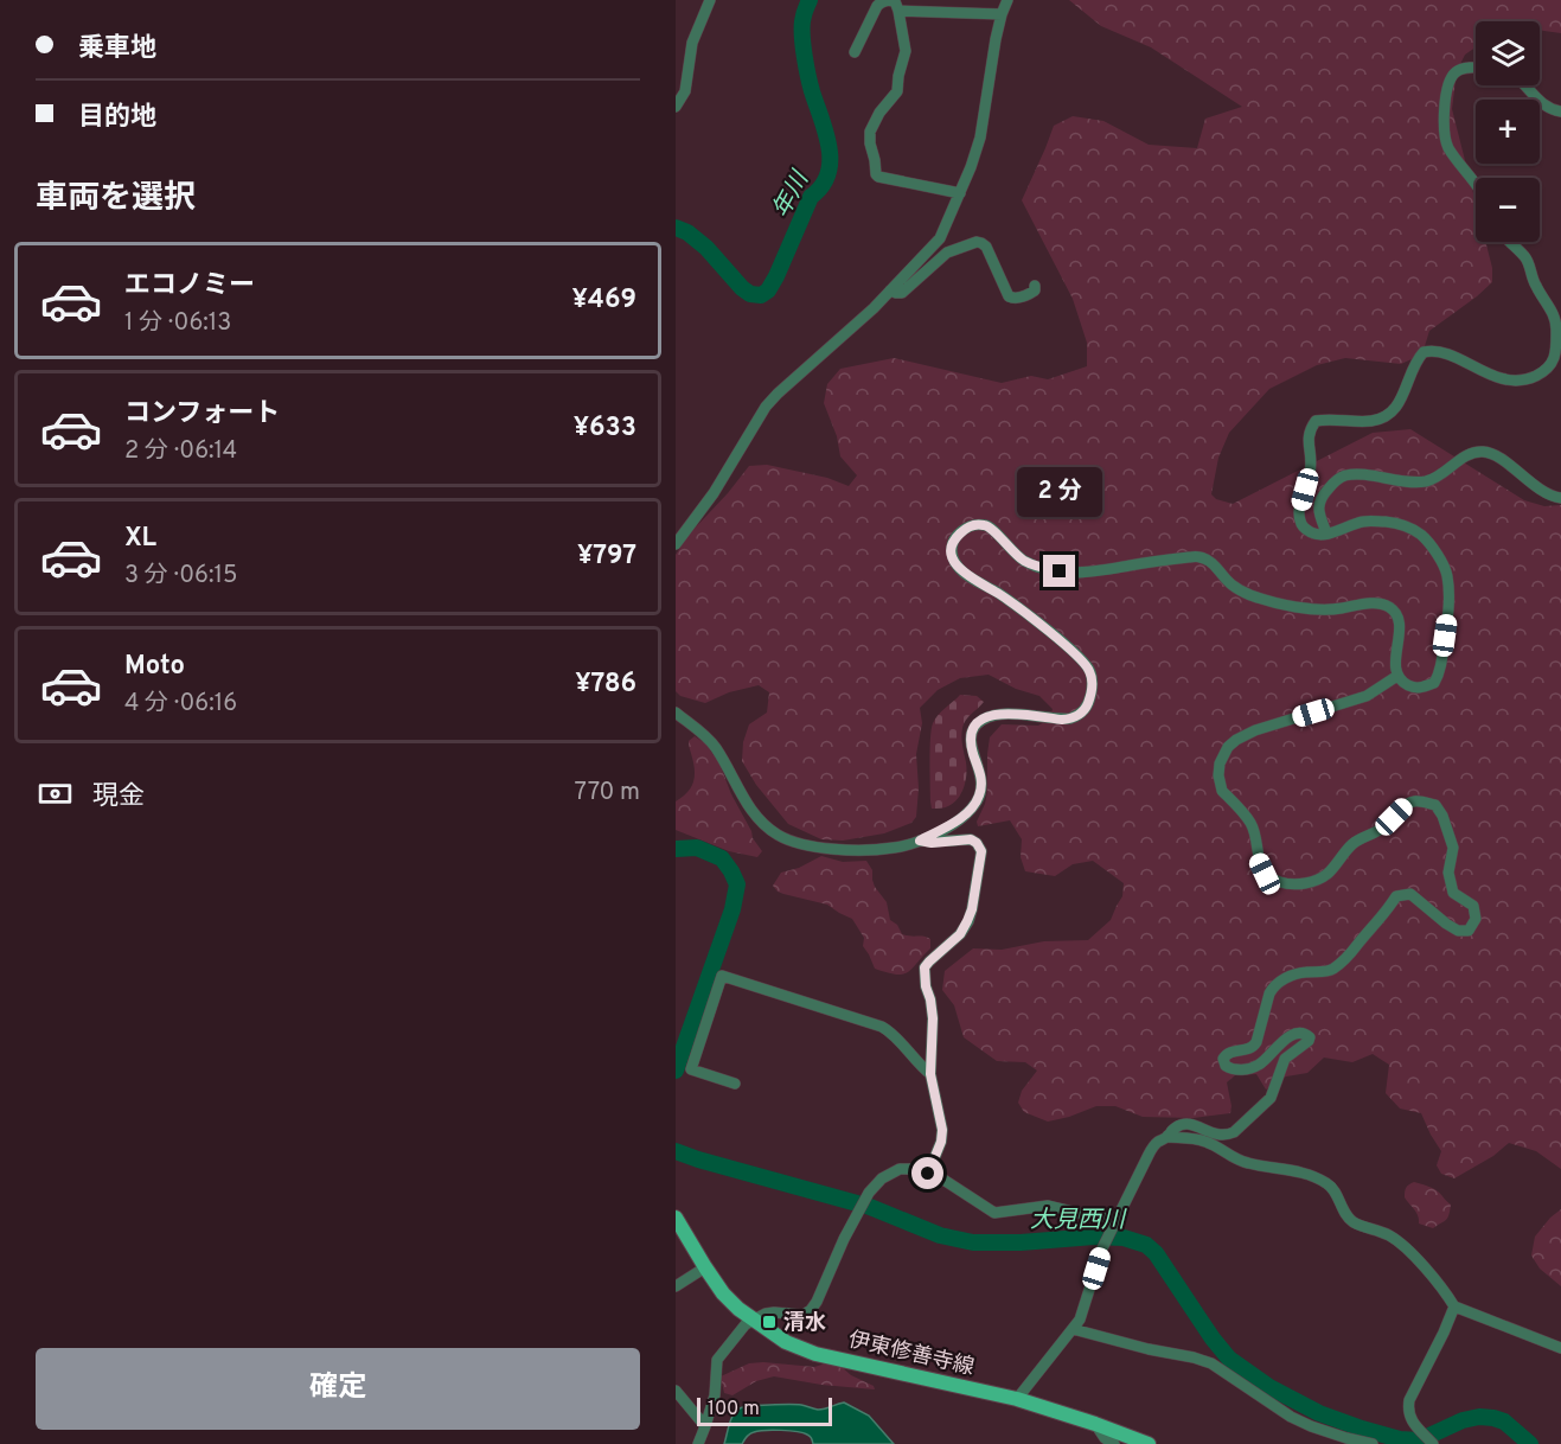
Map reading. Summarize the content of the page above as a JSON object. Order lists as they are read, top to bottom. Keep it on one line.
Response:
{"streets":{"main road":["伊東修善寺線"]},"water":["年川","大見西川"],"places":{"transit":["清水"]},"scale_bar":"100 m","page":{"banner":["乗車地","目的地"],"map_buttons":["+","−"],"heading":"車両を選択","list":[{"name":"エコノミー","note":"1 分 · 06:13","value":"¥469"},{"name":"コンフォート","note":"2 分 · 06:14","value":"¥633"},{"name":"XL","note":"3 分 · 06:15","value":"¥797"},{"name":"Moto","note":"4 分 · 06:16","value":"¥786"}],"bubble":"2 分","pay":["現金","770 m"],"buttons":"確定","scale":"100 m"}}
